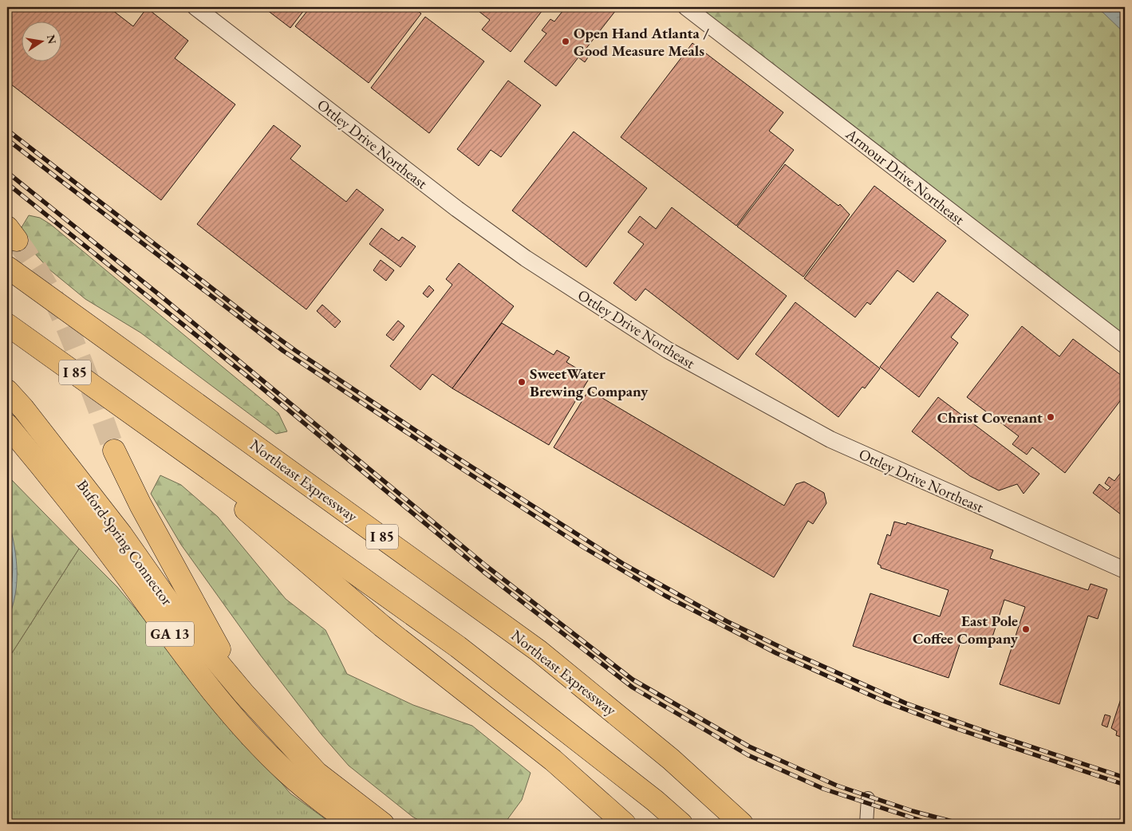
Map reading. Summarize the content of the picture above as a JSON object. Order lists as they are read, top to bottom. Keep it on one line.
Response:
{"streets":{"highway":["I 85","Northeast Expressway","Buford-Spring Connector","GA 13"],"street":["Ottley Drive Northeast","Armour Drive Northeast"]},"places":["Open Hand Atlanta / Good Measure Meals","SweetWater Brewing Company","Christ Covenant","East Pole Coffee Company"],"north":"right"}
